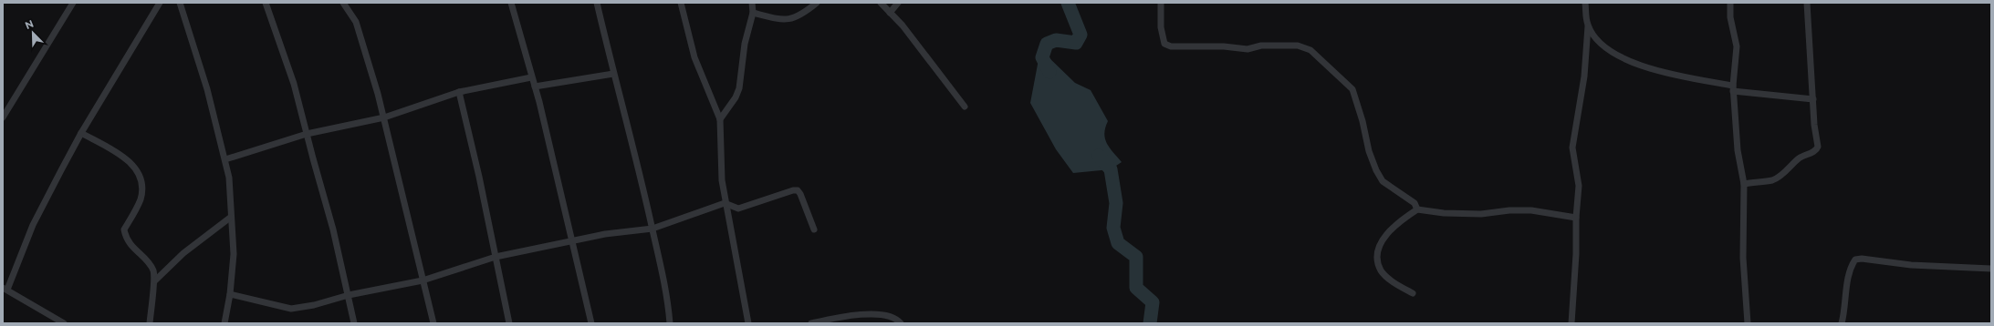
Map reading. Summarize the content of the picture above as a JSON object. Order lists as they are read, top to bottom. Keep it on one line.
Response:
{"north":"top left"}
